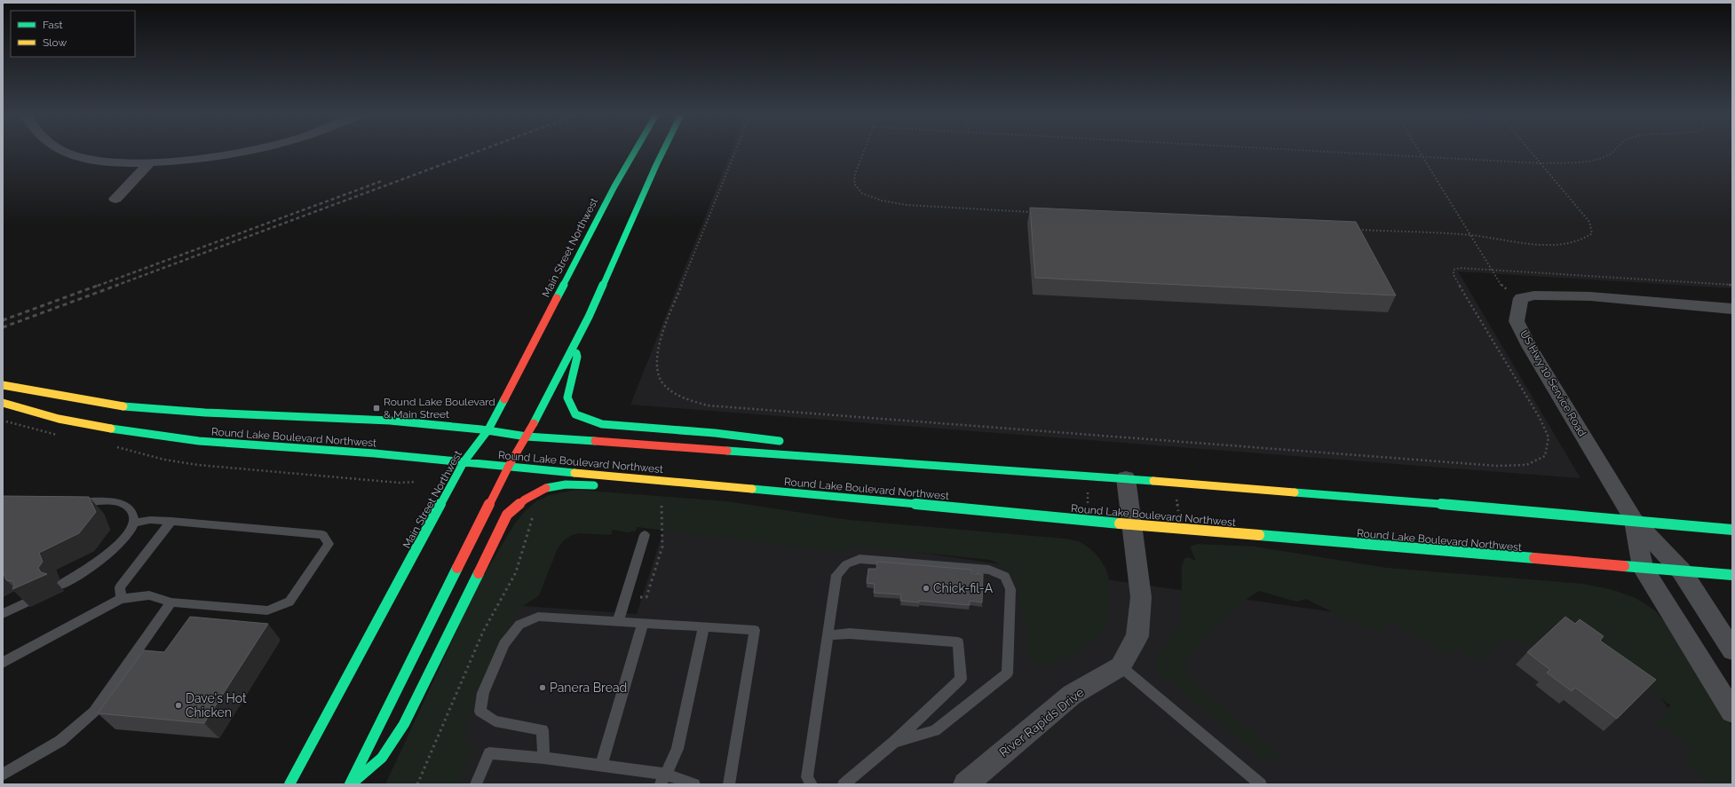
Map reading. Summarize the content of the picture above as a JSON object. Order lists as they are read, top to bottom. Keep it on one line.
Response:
{"streets":{"main road":["Main Street Northwest","Round Lake Boulevard Northwest"],"street":["US Hwy 10 Service Road","River Rapids Drive"]},"crossings":[["Main Street Northwest","Round Lake Boulevard Northwest"],["US Hwy 10 Service Road","Round Lake Boulevard Northwest"],["Round Lake Boulevard Northwest","River Rapids Drive"]],"places":{"transit":["Round Lake Boulevard & Main Street"],"other":["Chick-fil-A","Panera Bread","Dave's Hot Chicken"]},"legend":["Fast","Slow"]}
